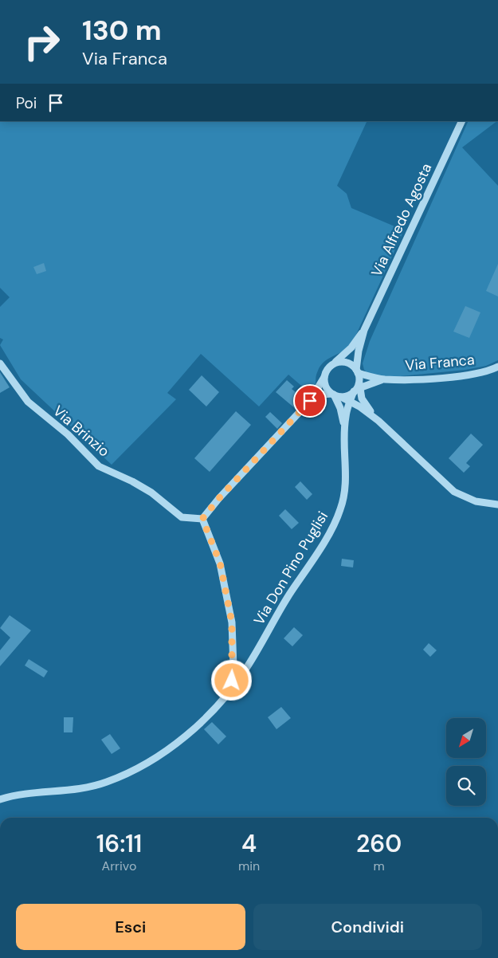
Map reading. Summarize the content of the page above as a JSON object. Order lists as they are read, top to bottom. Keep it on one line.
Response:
{"streets":{"street":["Via Alfredo Agosta","Via Franca","Via Brinzio","Via Don Pino Puglisi"]},"north":"bottom left","page":{"turn":["130 m","Via Franca"],"then":"Poi","eta":["16:11","Arrivo","4","min","260","m"],"buttons":["Esci","Condividi"]}}
